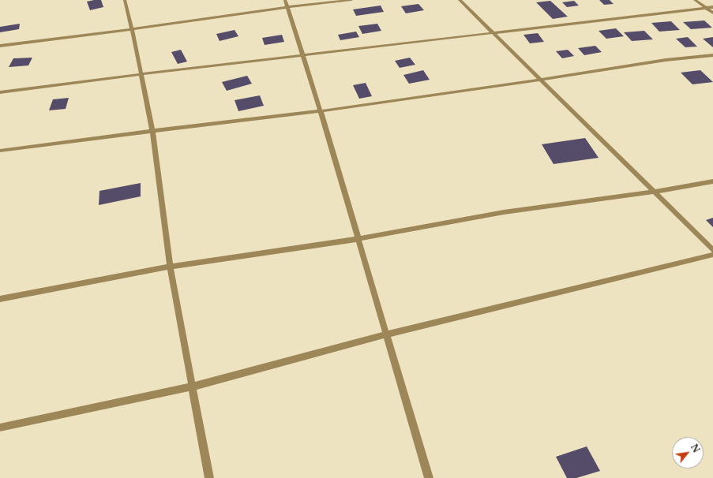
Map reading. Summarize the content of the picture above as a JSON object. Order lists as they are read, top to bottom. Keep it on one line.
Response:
{"north":"top right"}
